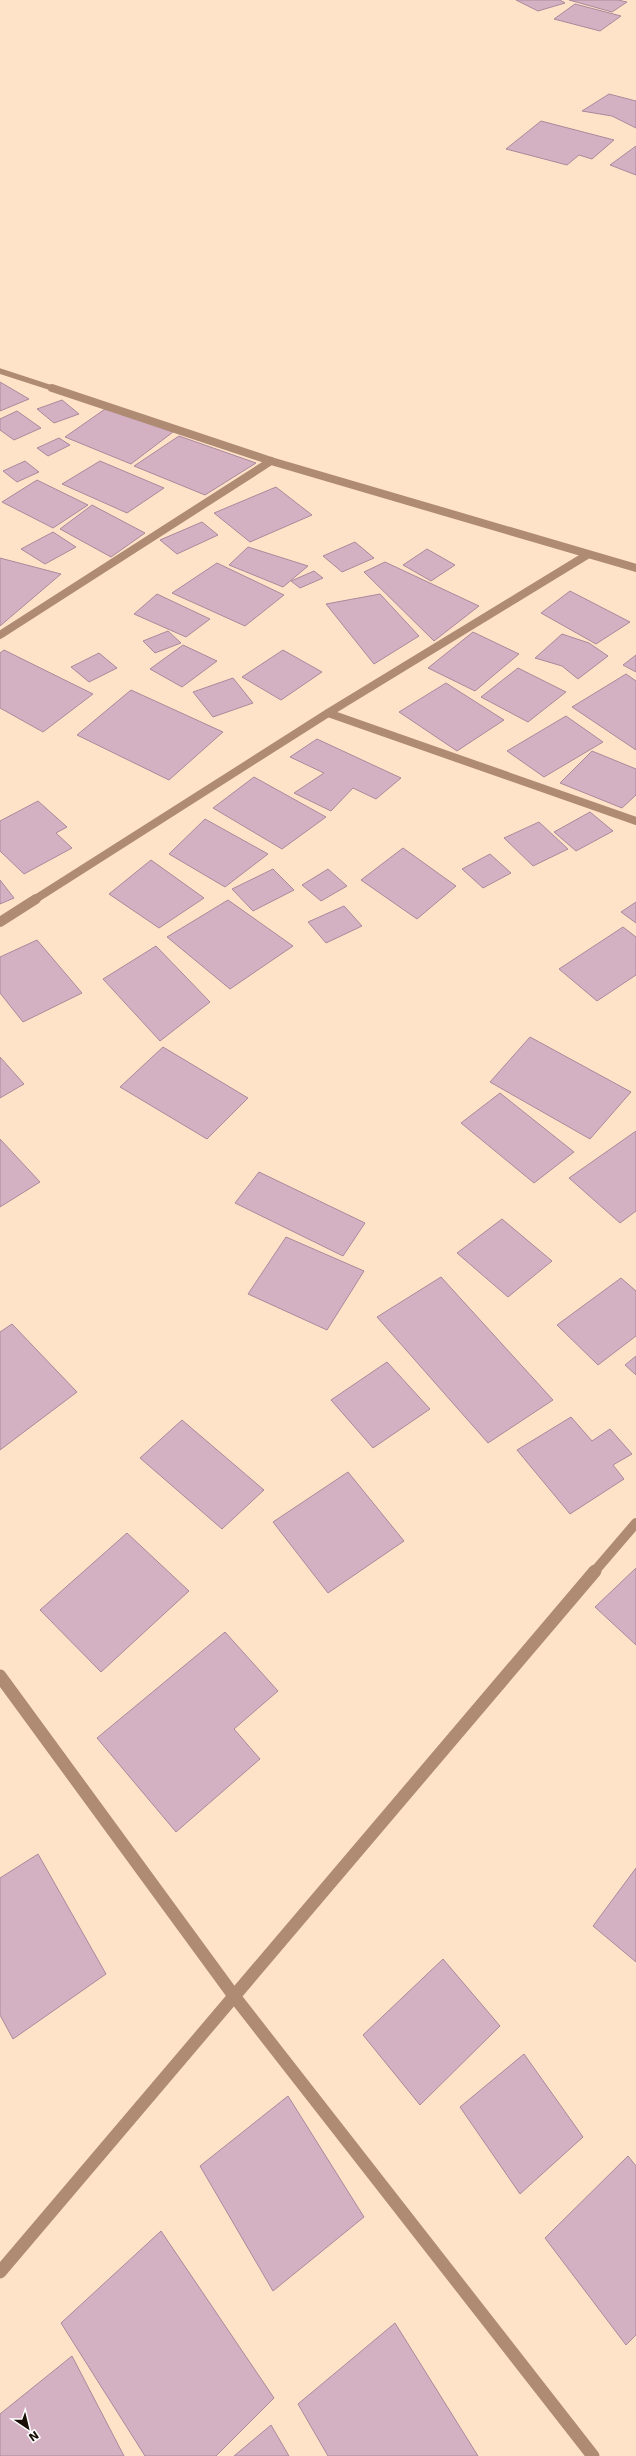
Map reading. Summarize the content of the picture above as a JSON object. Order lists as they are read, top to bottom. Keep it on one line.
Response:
{"north":"bottom right"}
